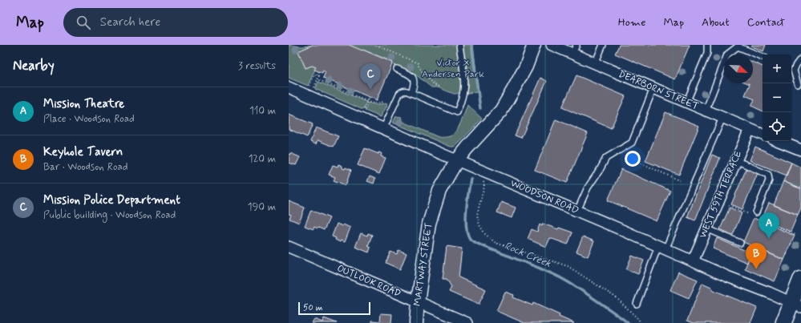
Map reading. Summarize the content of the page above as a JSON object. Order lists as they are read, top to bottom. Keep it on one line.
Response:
{"streets":{"street":["DEARBORN STREET","WEST 59TH TERRACE","WOODSON ROAD","MARTWAY STREET","OUTLOOK ROAD"]},"crossings":[["DEARBORN STREET","WEST 59TH TERRACE"],["WEST 59TH TERRACE","WOODSON ROAD"],["WOODSON ROAD","MARTWAY STREET"],["MARTWAY STREET","OUTLOOK ROAD"]],"water":["Rock Creek"],"parks":["Victor X Andersen Park"],"scale_bar":"50 m","north":"bottom right","page":{"header":"Map","search":"Search here","nav":["Home","Map","About","Contact"],"heading":["Nearby","3 results"],"map_buttons":["+","−"],"pins":["C","A","B"],"list":[{"mark":"A","name":"Mission Theatre","note":"Place · Woodson Road","value":"110 m"},{"mark":"B","name":"Keyhole Tavern","note":"Bar · Woodson Road","value":"120 m"},{"mark":"C","name":"Mission Police Department","note":"Public building · Woodson Road","value":"190 m"}],"scale":"50 m"}}
